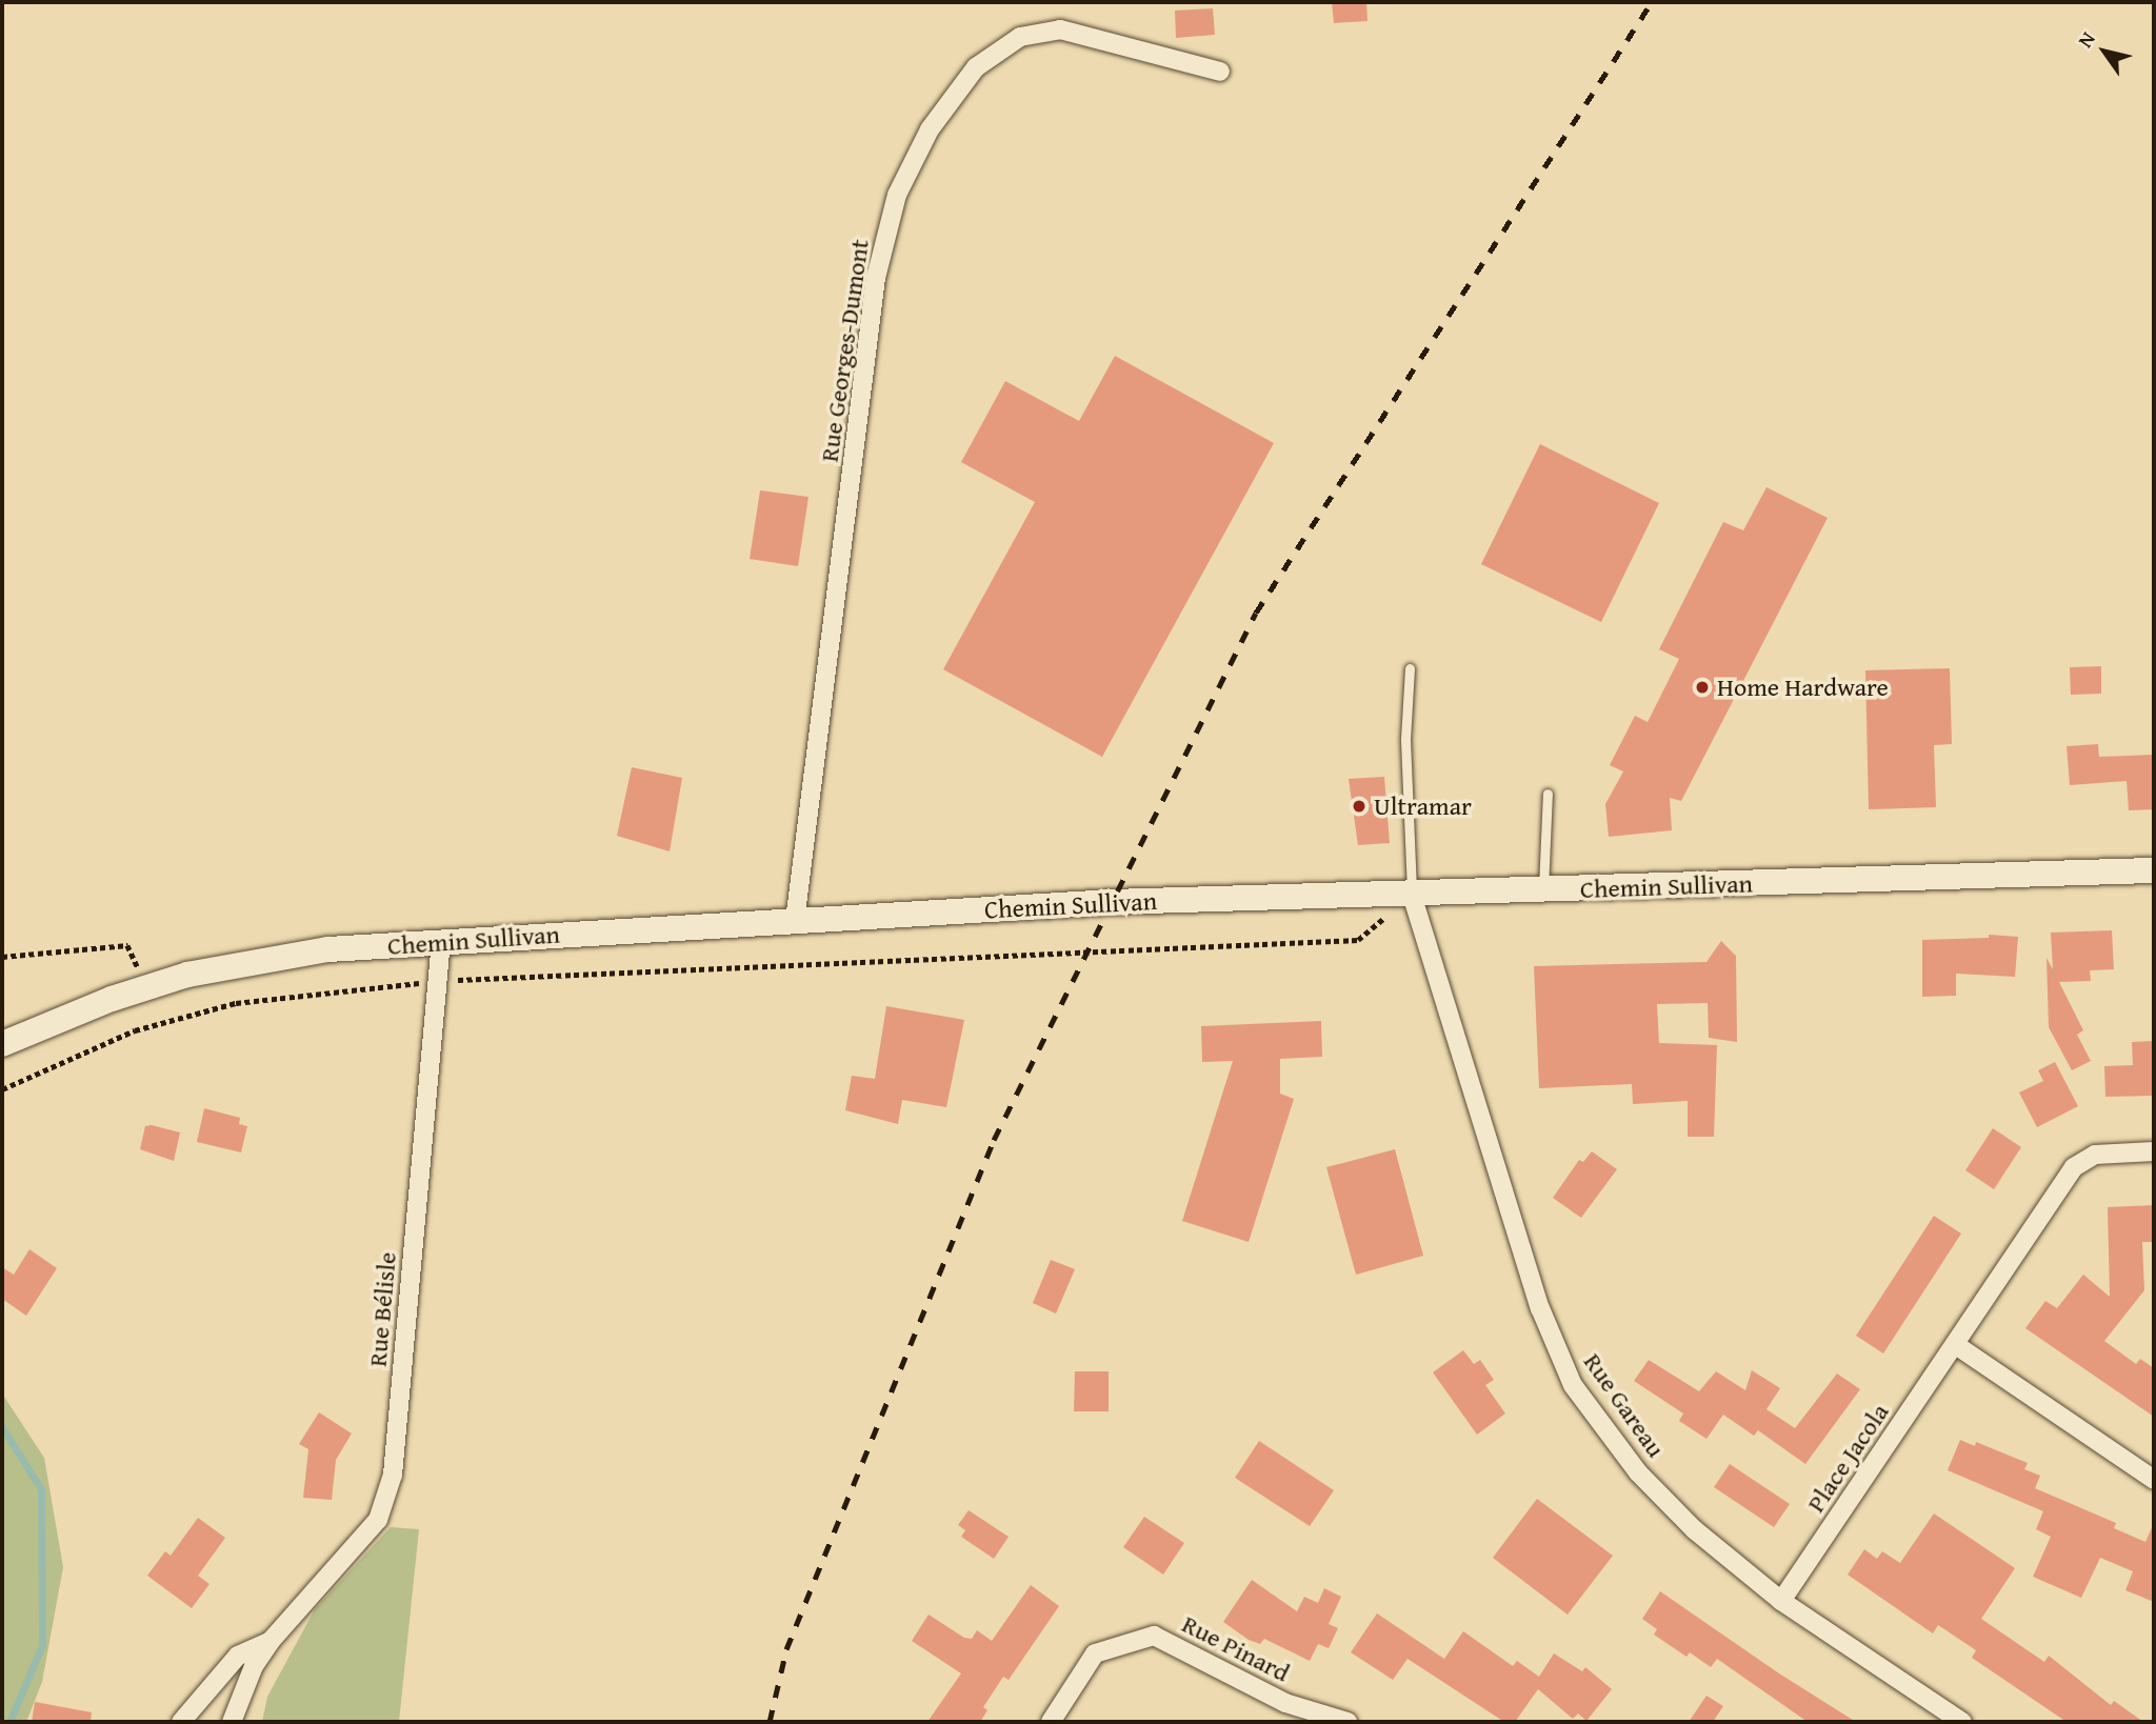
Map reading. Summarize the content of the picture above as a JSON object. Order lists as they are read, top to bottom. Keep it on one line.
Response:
{"streets":{"main road":["Chemin Sullivan"],"street":["Rue Georges-Dumont","Rue Bélisle","Rue Gareau","Place Jacola","Rue Pinard"]},"crossings":[["Rue Georges-Dumont","Chemin Sullivan"],["Chemin Sullivan","Rue Bélisle"],["Chemin Sullivan","Rue Gareau"],["Rue Gareau","Place Jacola"]],"places":["Home Hardware","Ultramar"],"north":"top left"}
